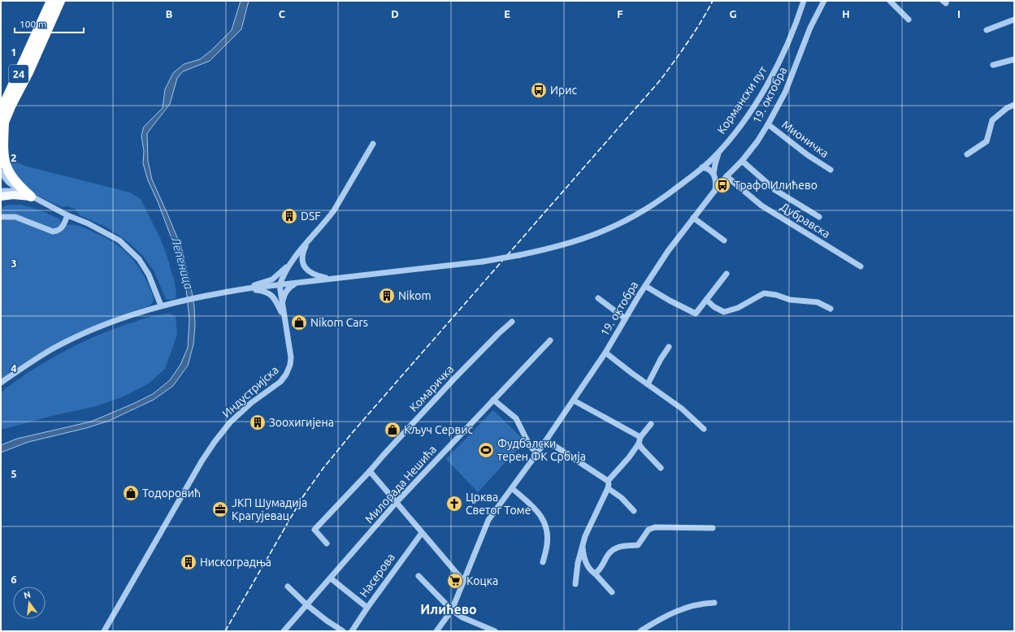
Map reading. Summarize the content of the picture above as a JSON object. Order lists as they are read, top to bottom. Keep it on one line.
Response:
{"streets":{"highway":["24"],"street":["19. октобра","Кормански пут","Мионичка","Дубравска","Комаричка","Индустријска","Милорада Нешића","Насерова"]},"crossings":[["19. октобра","Мионичка"],["19. октобра","Дубравска"],["Кормански пут","Индустријска"]],"districts":["Илићево"],"water":["Лепеница"],"places":{"bus stop":["Ирис","Трафо Илићево"],"building":["DSF","Nikom","Зоохигијена","Нискоградња"],"shop":["Nikom Cars","Кључ Сервис","Тодоровић"],"sports":["Фудбалски терен ФК Србија"],"church":["Црква Светог Томе"],"office":["ЈКП Шумадија Крагујевац"],"supermarket":["Коцка"]},"scale_bar":"100 m","north":"top","grid":{"columns":["B","C","D","E","F","G","H","I"],"rows":["1","2","3","4","5","6"]}}
